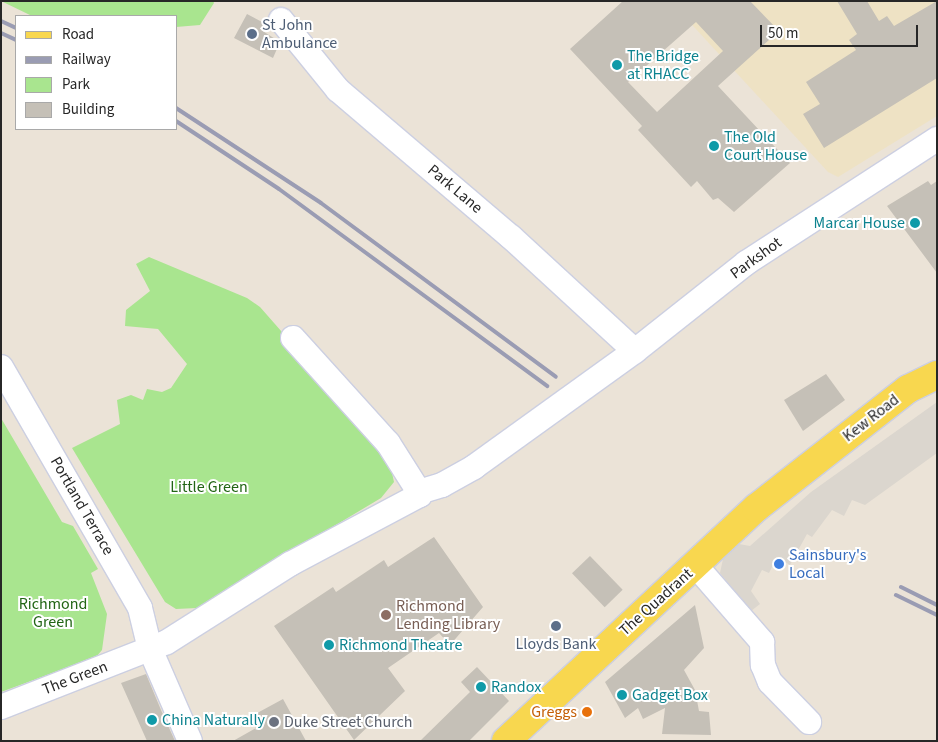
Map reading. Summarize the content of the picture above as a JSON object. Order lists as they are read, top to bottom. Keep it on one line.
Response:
{"streets":{"main road":["Kew Road","The Quadrant"],"street":["Park Lane","Parkshot","Portland Terrace","The Green"]},"crossings":[["Park Lane","Parkshot"],["Kew Road","The Quadrant"],["Portland Terrace","The Green"]],"parks":["Little Green","Richmond Green"],"places":["St John Ambulance","The Bridge at RHACC","The Old Court House","Marcar House","Sainsbury's Local","Richmond Lending Library","Lloyds Bank","Richmond Theatre","Randox","Gadget Box","Greggs","China Naturally","Duke Street Church"],"legend":["Road","Railway","Park","Building"],"scale_bar":"50 m"}
